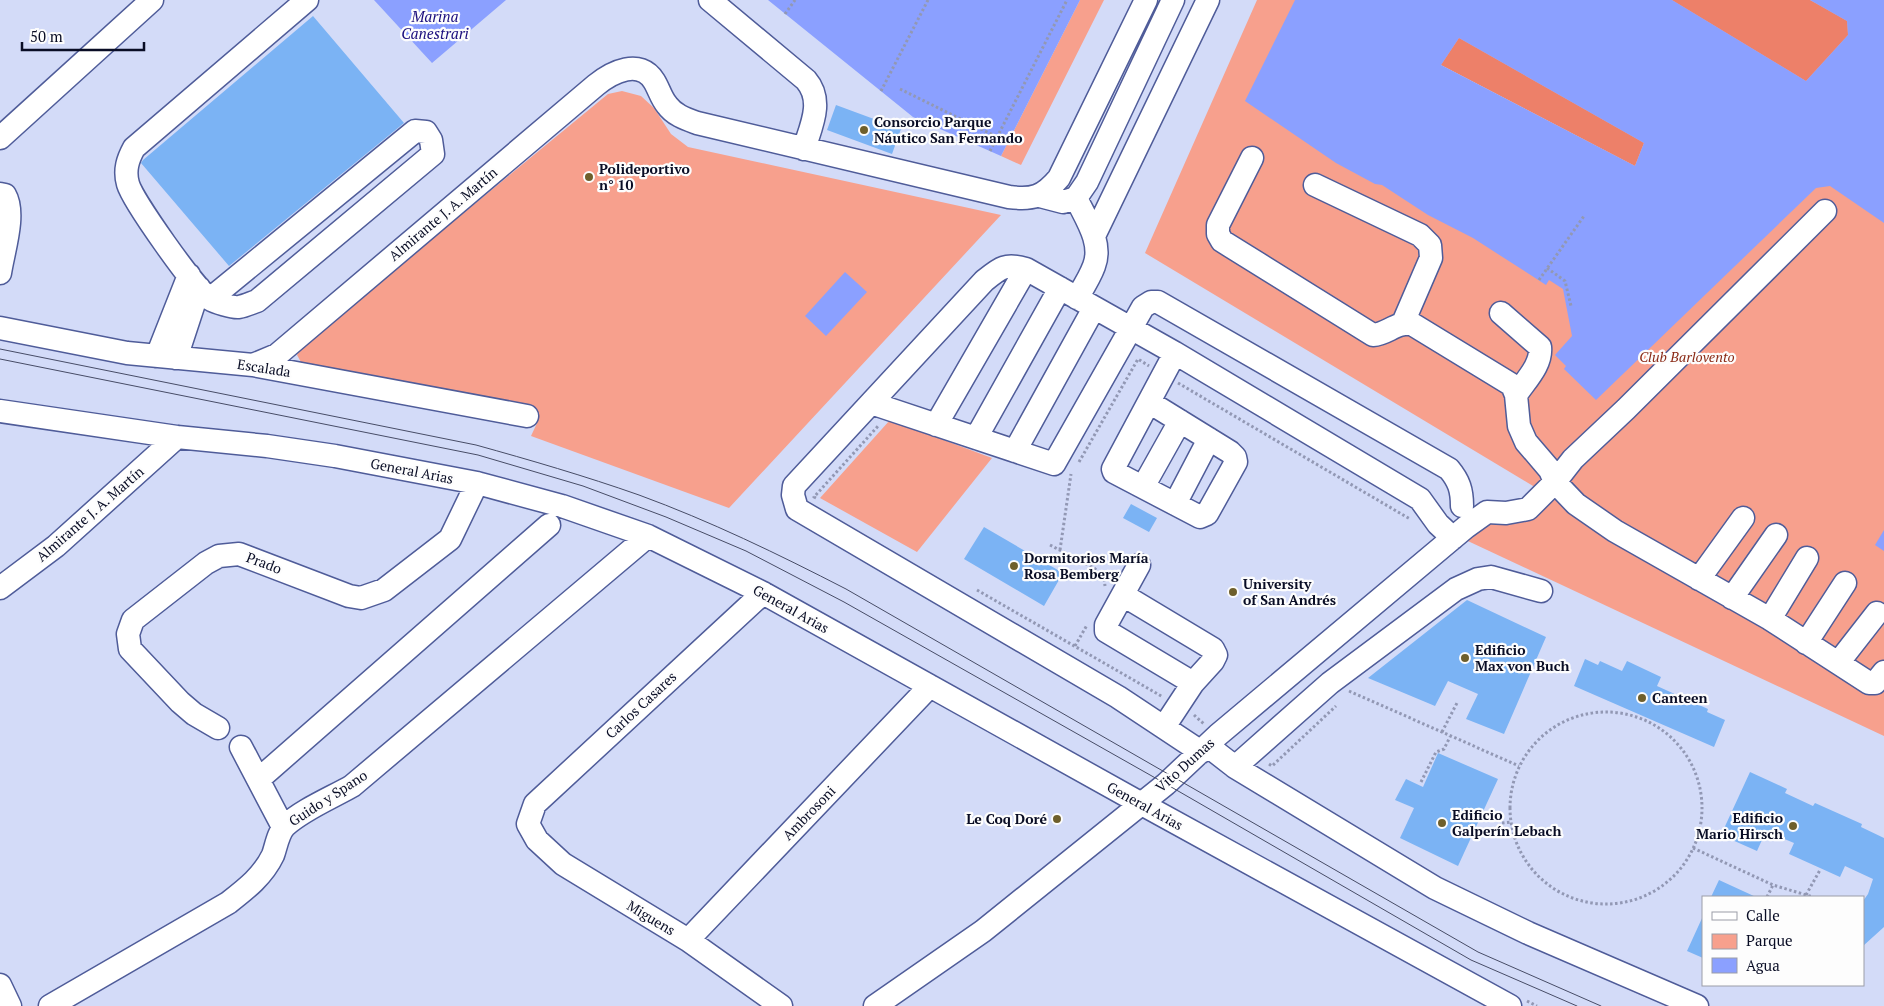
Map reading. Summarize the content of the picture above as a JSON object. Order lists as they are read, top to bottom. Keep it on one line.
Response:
{"streets":{"street":["Almirante J. A. Martín","Escalada","General Arias","Prado","Carlos Casares","Vito Dumas","Guido y Spano","Ambrosoni","Miguens"]},"crossings":[["Almirante J. A. Martín","Escalada"],["Almirante J. A. Martín","General Arias"],["General Arias","Prado"],["General Arias","Carlos Casares"],["General Arias","Vito Dumas"],["General Arias","Guido y Spano"],["General Arias","Ambrosoni"],["Carlos Casares","Miguens"],["Ambrosoni","Miguens"]],"water":["Marina Canestrari"],"parks":["Club Barlovento"],"places":["Consorcio Parque Náutico San Fernando","Polideportivo n° 10","Dormitorios María Rosa Bemberg","University of San Andrés","Edificio Max von Buch","Canteen","Le Coq Doré","Edificio Galperín Lebach","Edificio Mario Hirsch"],"legend":["Calle","Parque","Agua"],"scale_bar":"50 m"}
